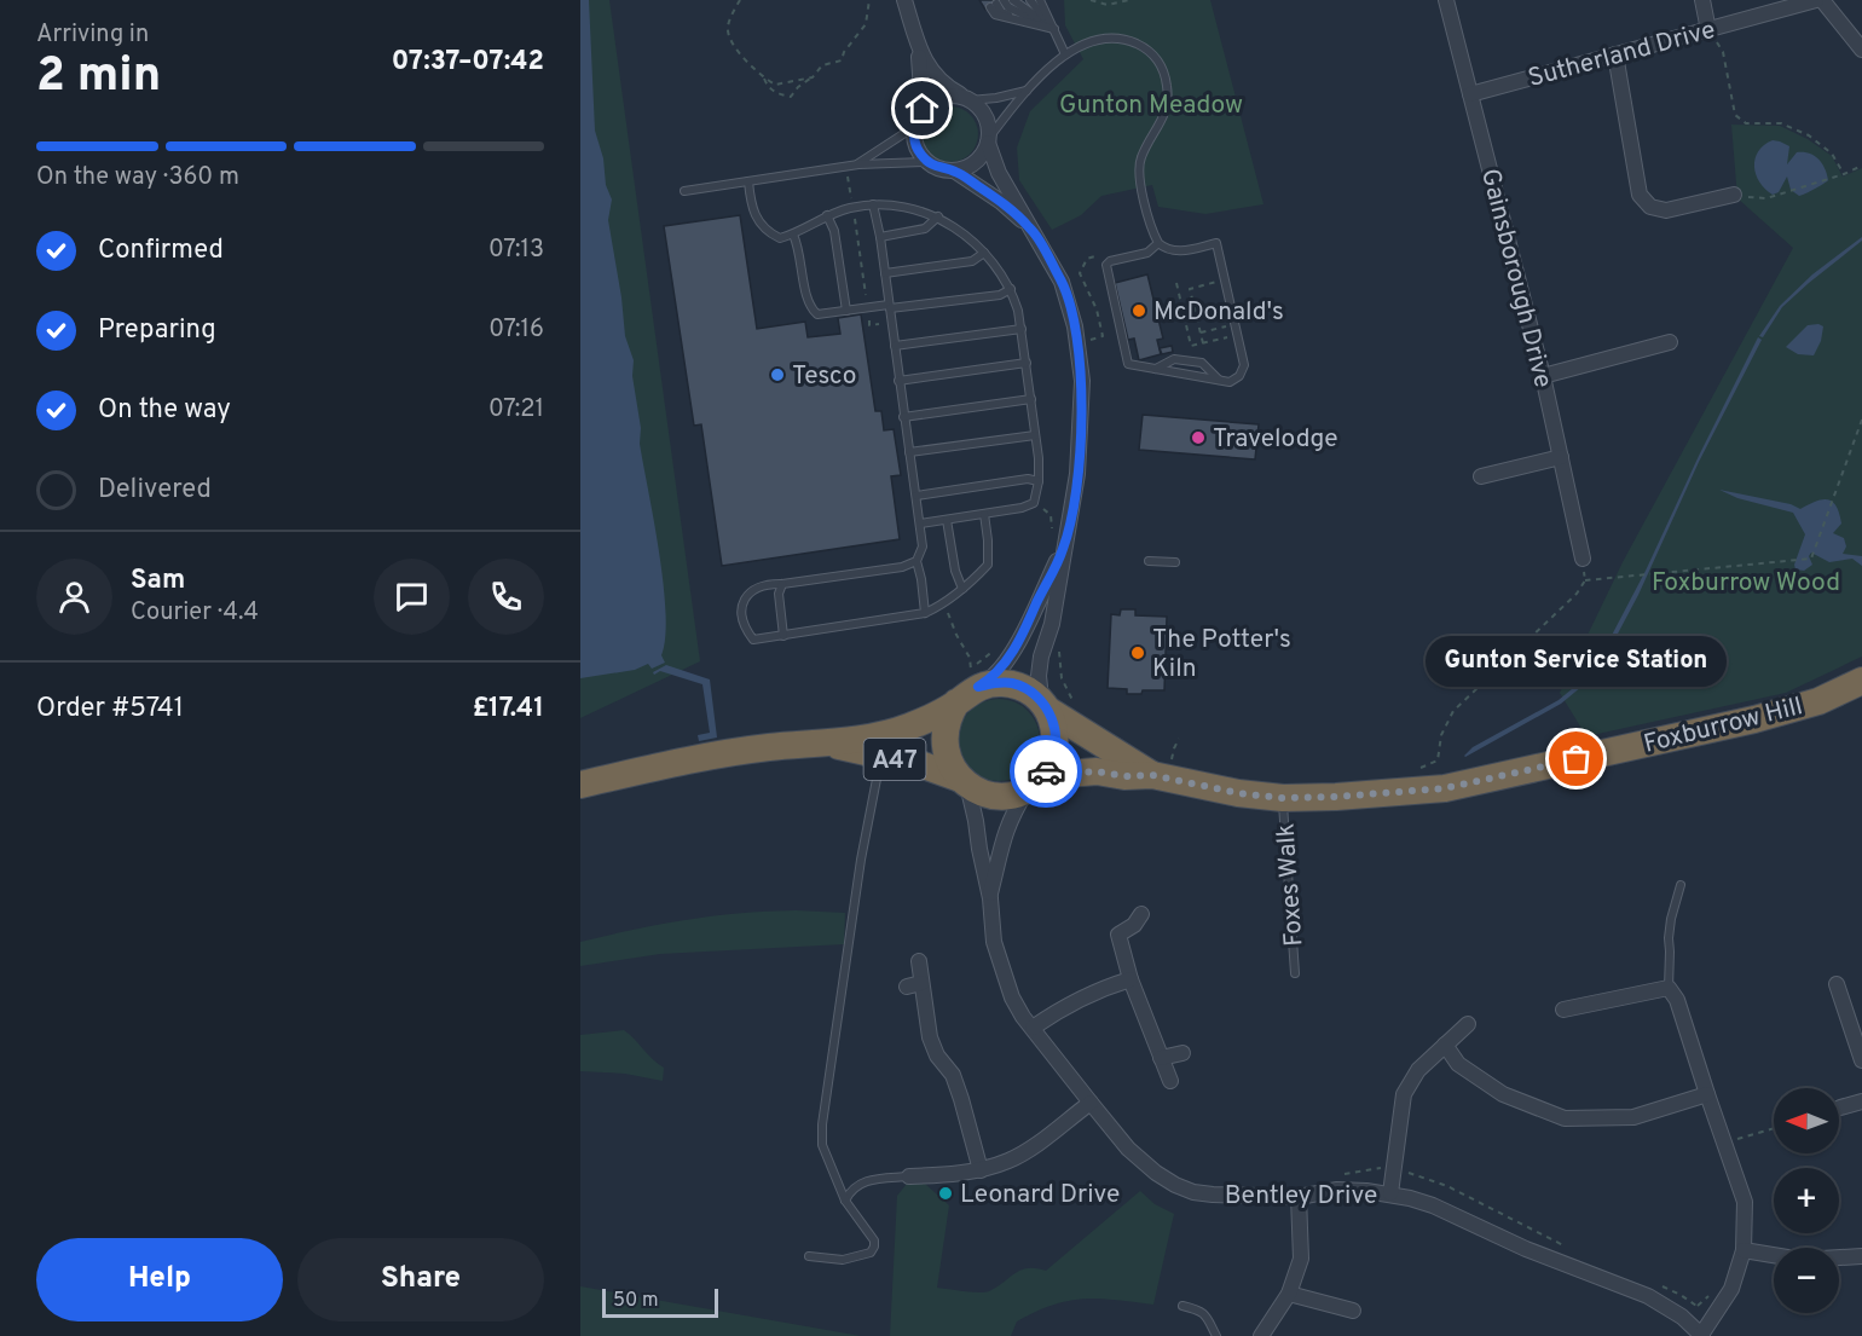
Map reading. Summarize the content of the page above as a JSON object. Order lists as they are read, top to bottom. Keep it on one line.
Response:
{"streets":{"highway":["Foxburrow Hill","A47"],"street":["Sutherland Drive","Gainsborough Drive","Bentley Drive"],"lane":["Foxes Walk"]},"crossings":[["Sutherland Drive","Gainsborough Drive"],["Foxburrow Hill","A47"],["Foxburrow Hill","Foxes Walk"],["Foxburrow Hill","Bentley Drive"],["A47","Bentley Drive"]],"parks":["Gunton Meadow","Foxburrow Wood"],"places":["McDonald's","Tesco","Travelodge","The Potter's Kiln","Gunton Service Station","Leonard Drive"],"scale_bar":"50 m","north":"left","page":{"heading":["2 min","Arriving in","07:37–07:42"],"panel":["Sam","Courier · 4.4","Order #5741","£17.41"],"bar":"On the way · 360 m","list":[["Confirmed","07:13"],["Preparing","07:16"],["On the way","07:21"],"Delivered"],"bubble":"Gunton Service Station","map_buttons":["+","−"],"buttons":["Help","Share"],"scale":"50 m"}}
